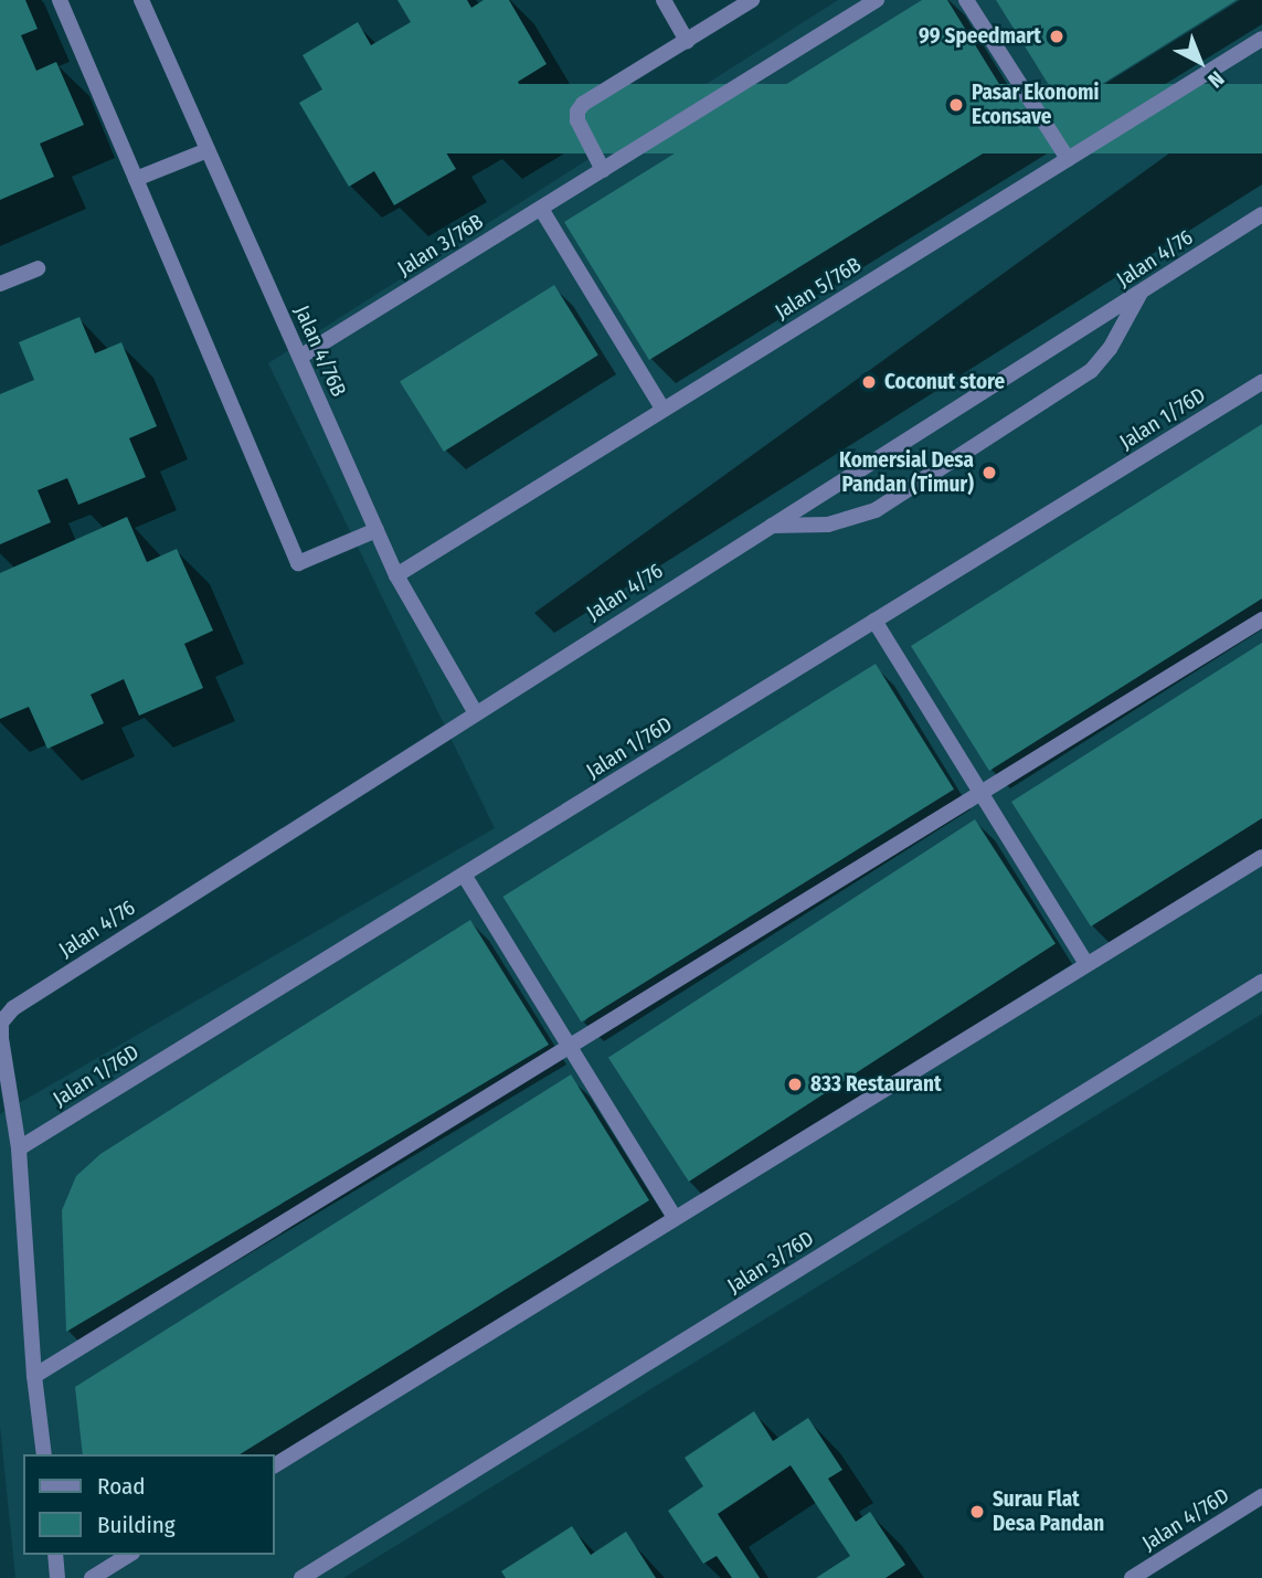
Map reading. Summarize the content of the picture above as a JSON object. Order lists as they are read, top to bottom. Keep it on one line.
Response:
{"streets":{"street":["Jalan 3/76B","Jalan 4/76","Jalan 5/76B","Jalan 4/76B","Jalan 1/76D","Jalan 3/76D","Jalan 4/76D"]},"crossings":[["Jalan 3/76B","Jalan 4/76B"],["Jalan 4/76","Jalan 4/76B"],["Jalan 5/76B","Jalan 4/76B"]],"places":["99 Speedmart","Pasar Ekonomi Econsave","Coconut store","Komersial Desa Pandan (Timur)","833 Restaurant","Surau Flat Desa Pandan"],"legend":["Road","Building"],"north":"bottom right"}
